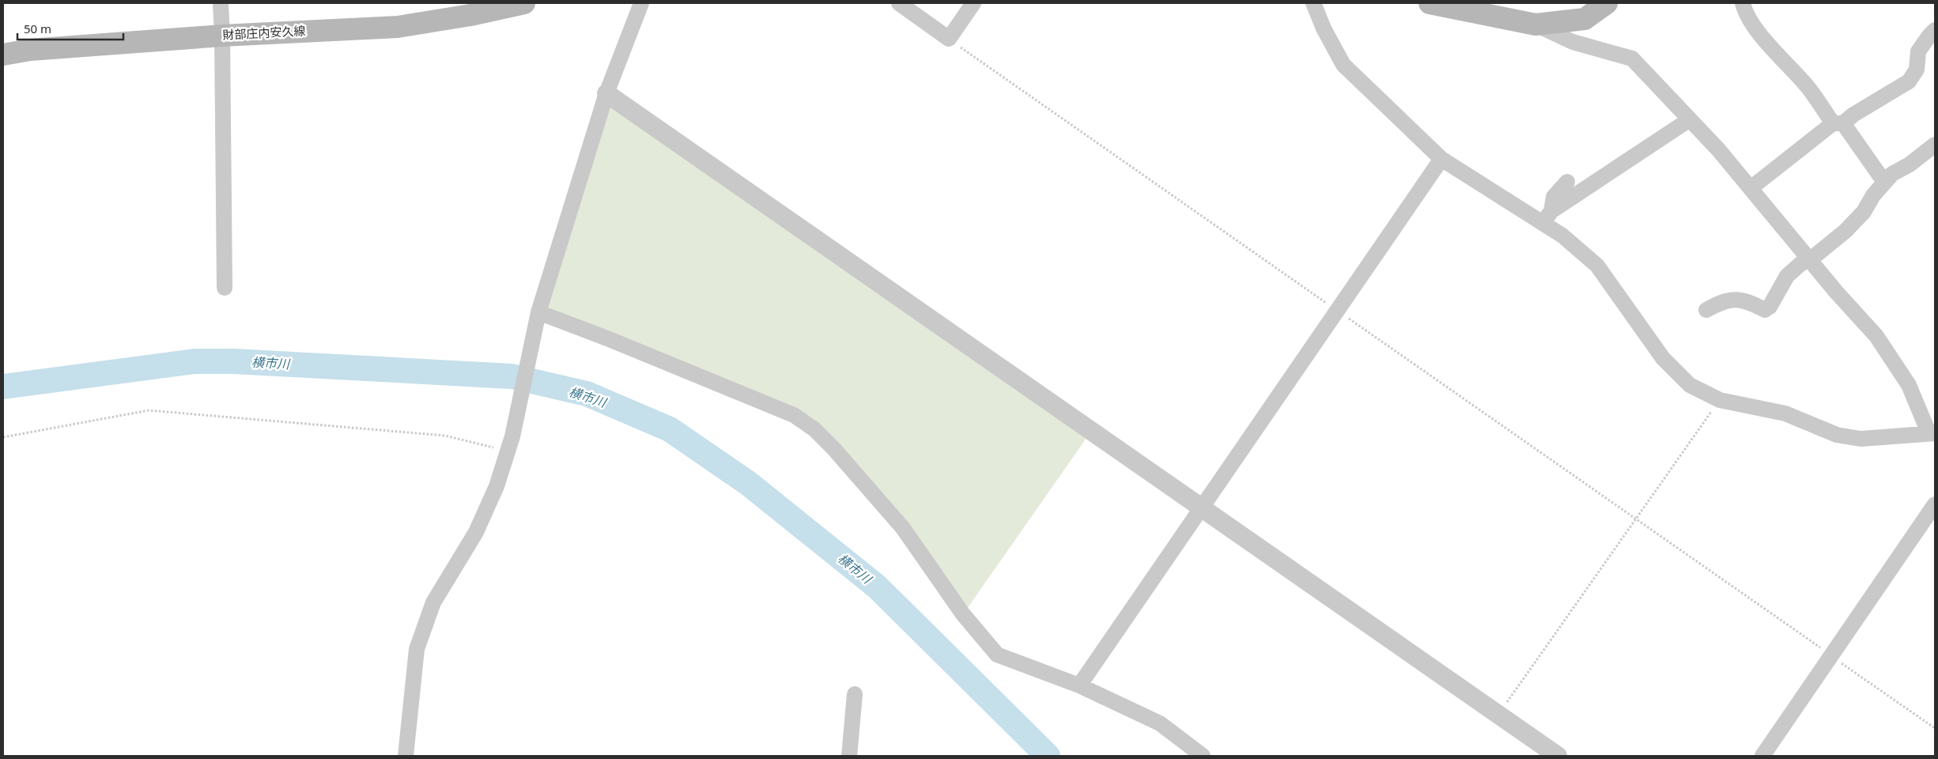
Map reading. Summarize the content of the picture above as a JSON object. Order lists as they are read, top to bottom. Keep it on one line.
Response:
{"streets":{"main road":["財部庄内安久線"]},"water":["横市川"],"scale_bar":"50 m"}
